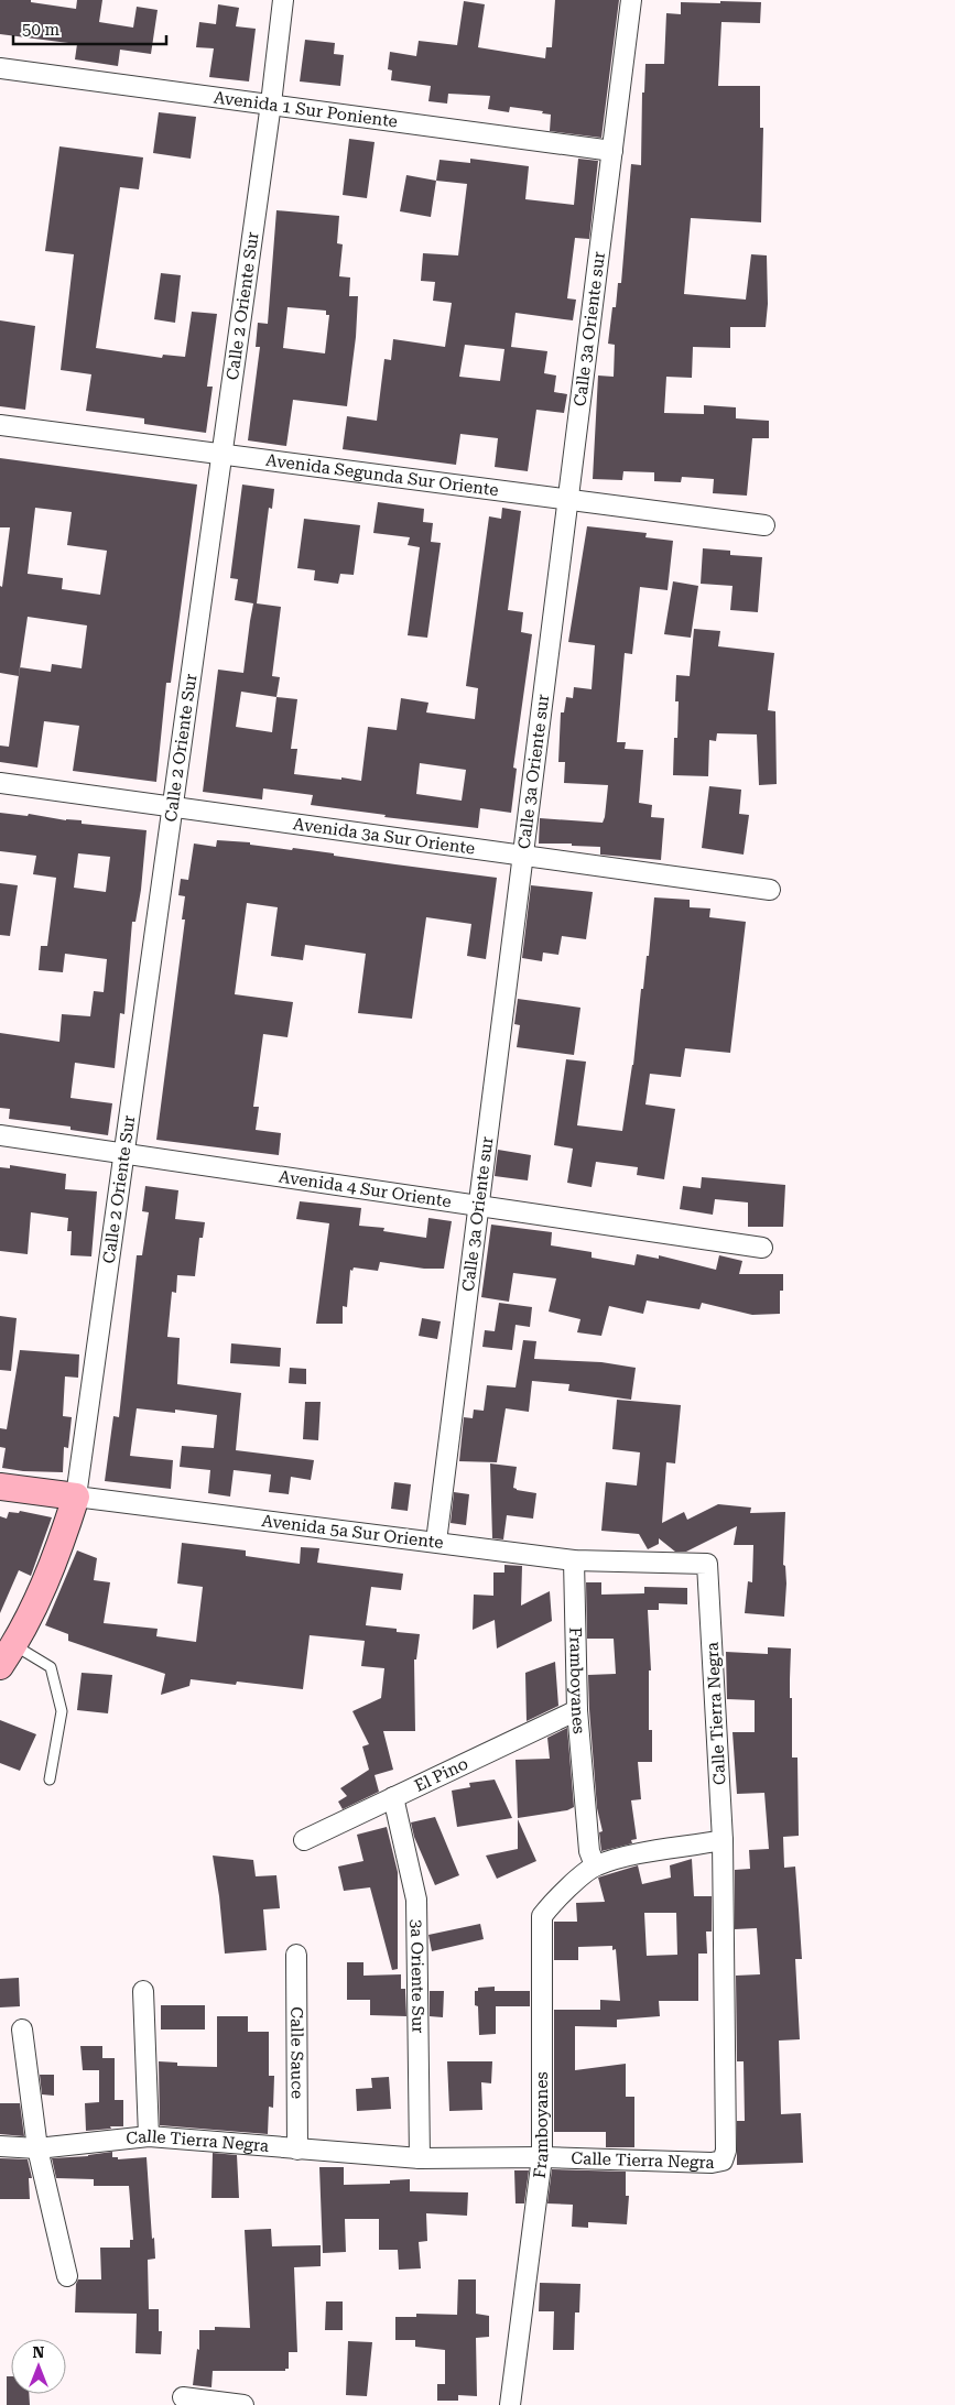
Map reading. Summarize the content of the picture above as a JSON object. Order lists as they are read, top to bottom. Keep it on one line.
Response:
{"streets":{"street":["Avenida 1 Sur Poniente","Calle 2 Oriente Sur","Calle 3a Oriente sur","Avenida Segunda Sur Oriente","Avenida 3a Sur Oriente","Avenida 4 Sur Oriente","Avenida 5a Sur Oriente","Framboyanes","Calle Tierra Negra","El Pino","3a Oriente Sur","Calle Sauce"]},"crossings":[["Avenida 1 Sur Poniente","Calle 2 Oriente Sur"],["Avenida 1 Sur Poniente","Calle 3a Oriente sur"],["Calle 2 Oriente Sur","Avenida Segunda Sur Oriente"],["Calle 2 Oriente Sur","Avenida 3a Sur Oriente"],["Calle 2 Oriente Sur","Avenida 4 Sur Oriente"],["Calle 2 Oriente Sur","Avenida 5a Sur Oriente"],["Calle 3a Oriente sur","Avenida Segunda Sur Oriente"],["Calle 3a Oriente sur","Avenida 3a Sur Oriente"],["Calle 3a Oriente sur","Avenida 4 Sur Oriente"],["Calle 3a Oriente sur","Avenida 5a Sur Oriente"],["Avenida 5a Sur Oriente","Framboyanes"],["Avenida 5a Sur Oriente","Calle Tierra Negra"],["Framboyanes","Calle Tierra Negra"],["Framboyanes","El Pino"],["Calle Tierra Negra","3a Oriente Sur"],["Calle Tierra Negra","Calle Sauce"],["El Pino","3a Oriente Sur"]],"scale_bar":"50 m","north":"top"}
